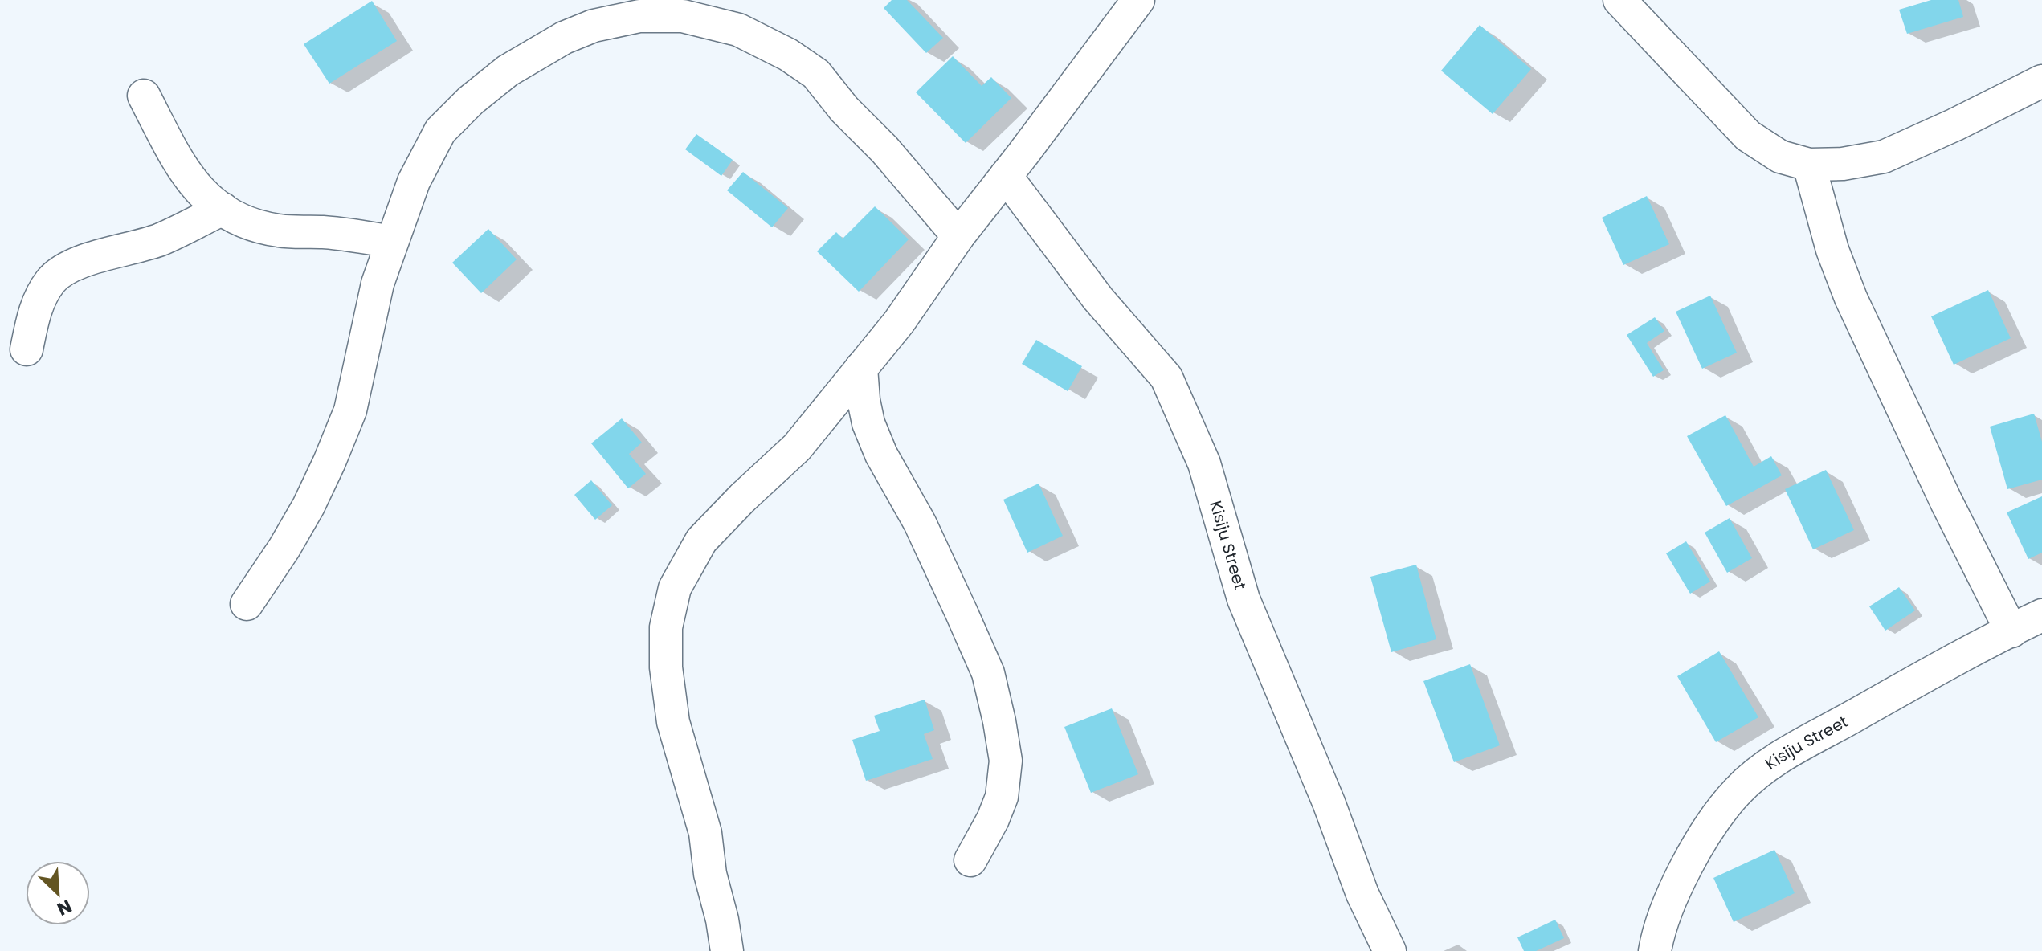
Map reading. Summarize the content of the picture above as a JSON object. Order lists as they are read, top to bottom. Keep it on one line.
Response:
{"streets":{"street":["Kisiju Street"]},"north":"bottom right"}
